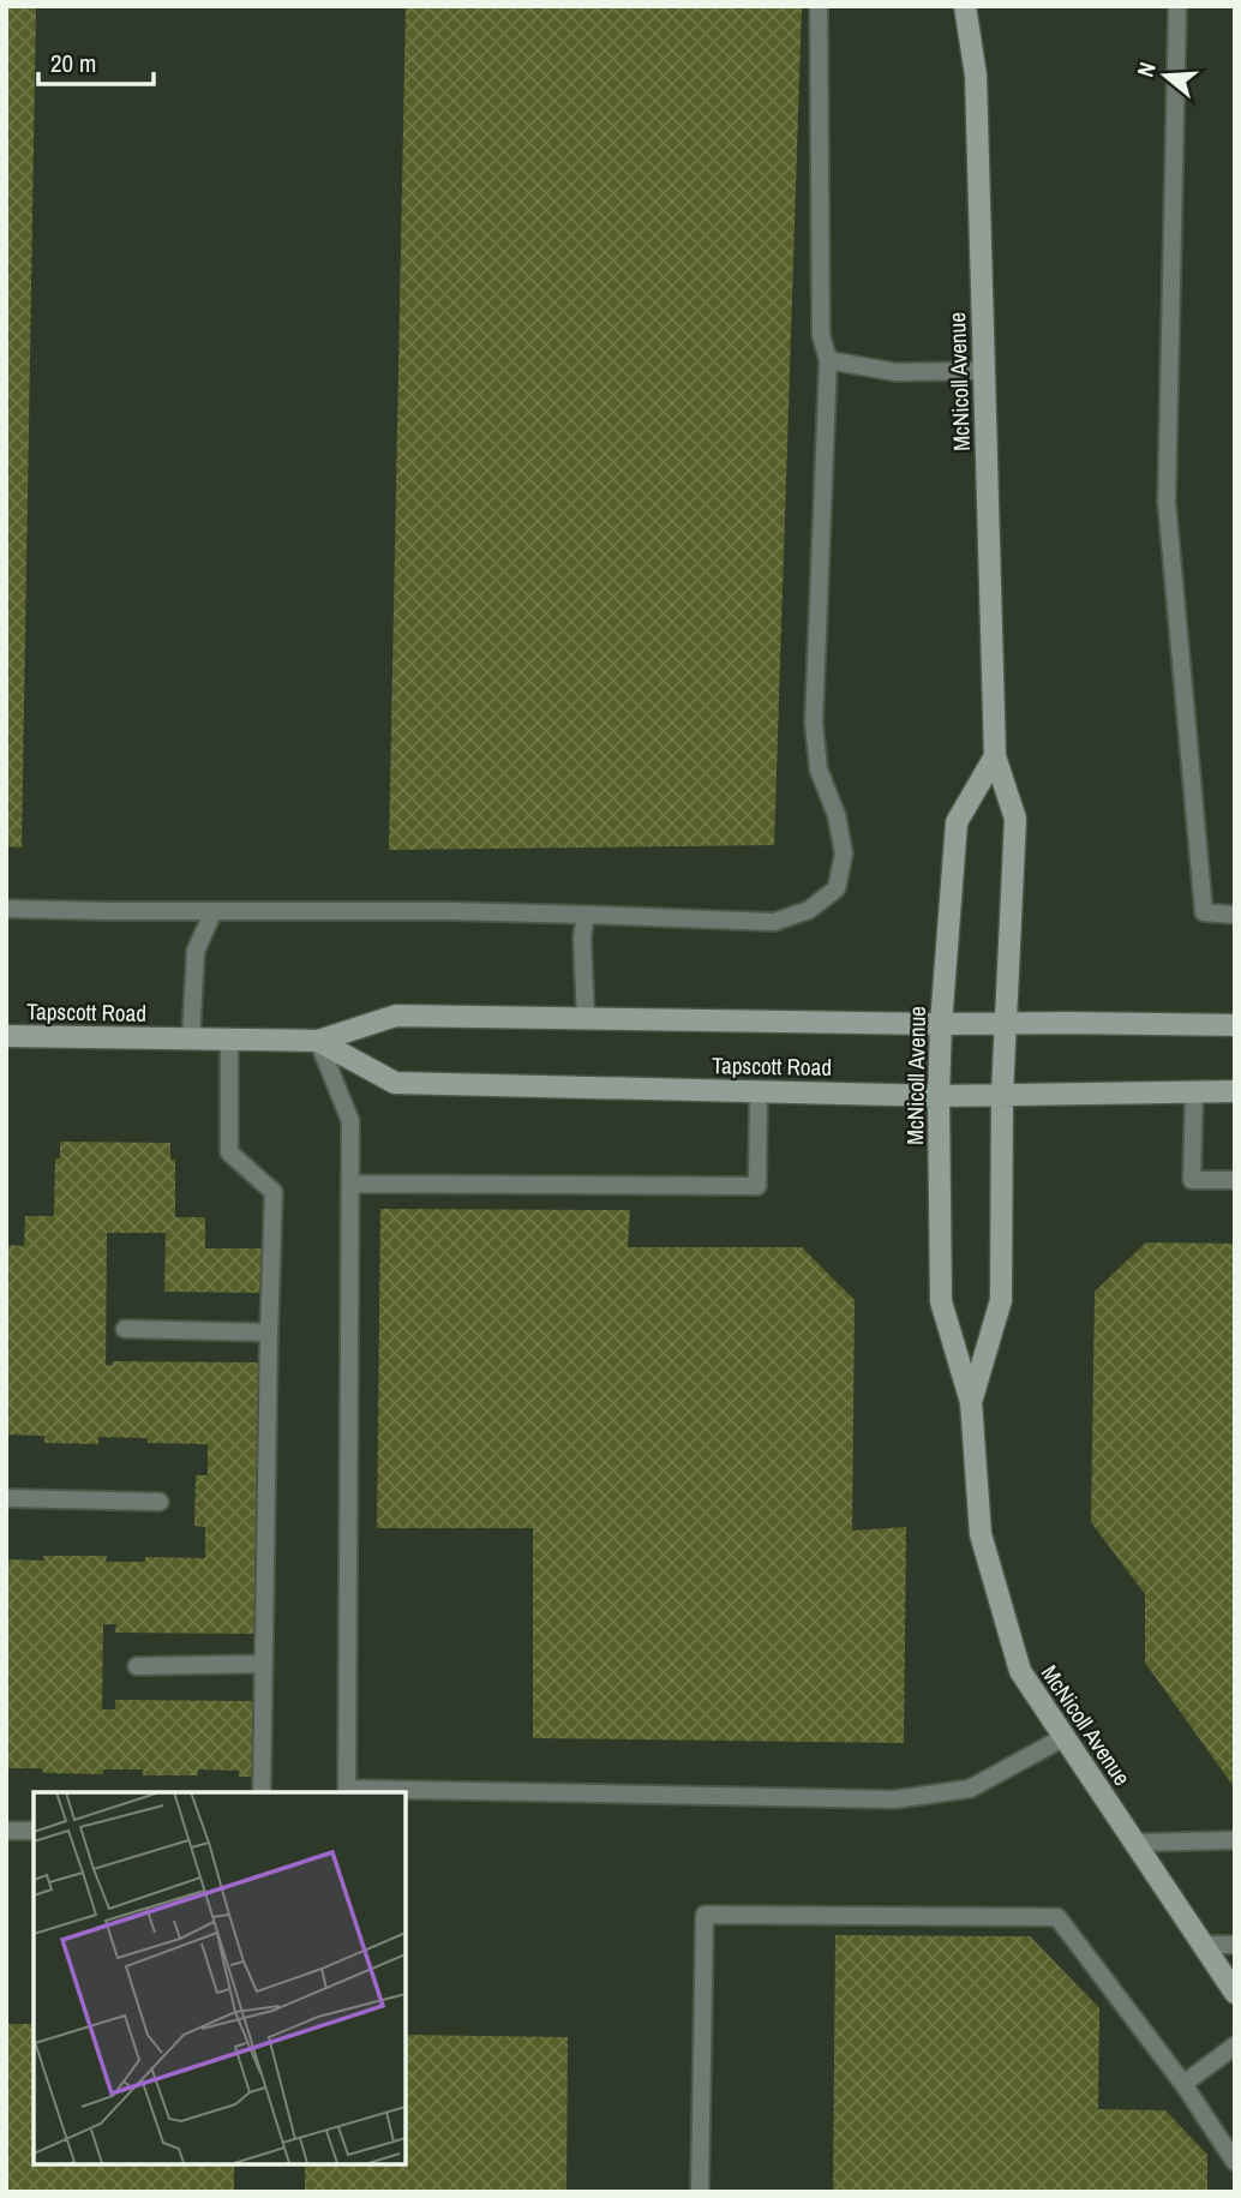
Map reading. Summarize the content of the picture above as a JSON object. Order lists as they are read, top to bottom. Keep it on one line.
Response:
{"streets":{"main road":["McNicoll Avenue","Tapscott Road"]},"crossings":[["McNicoll Avenue","Tapscott Road"]],"scale_bar":"20 m","north":"left"}
